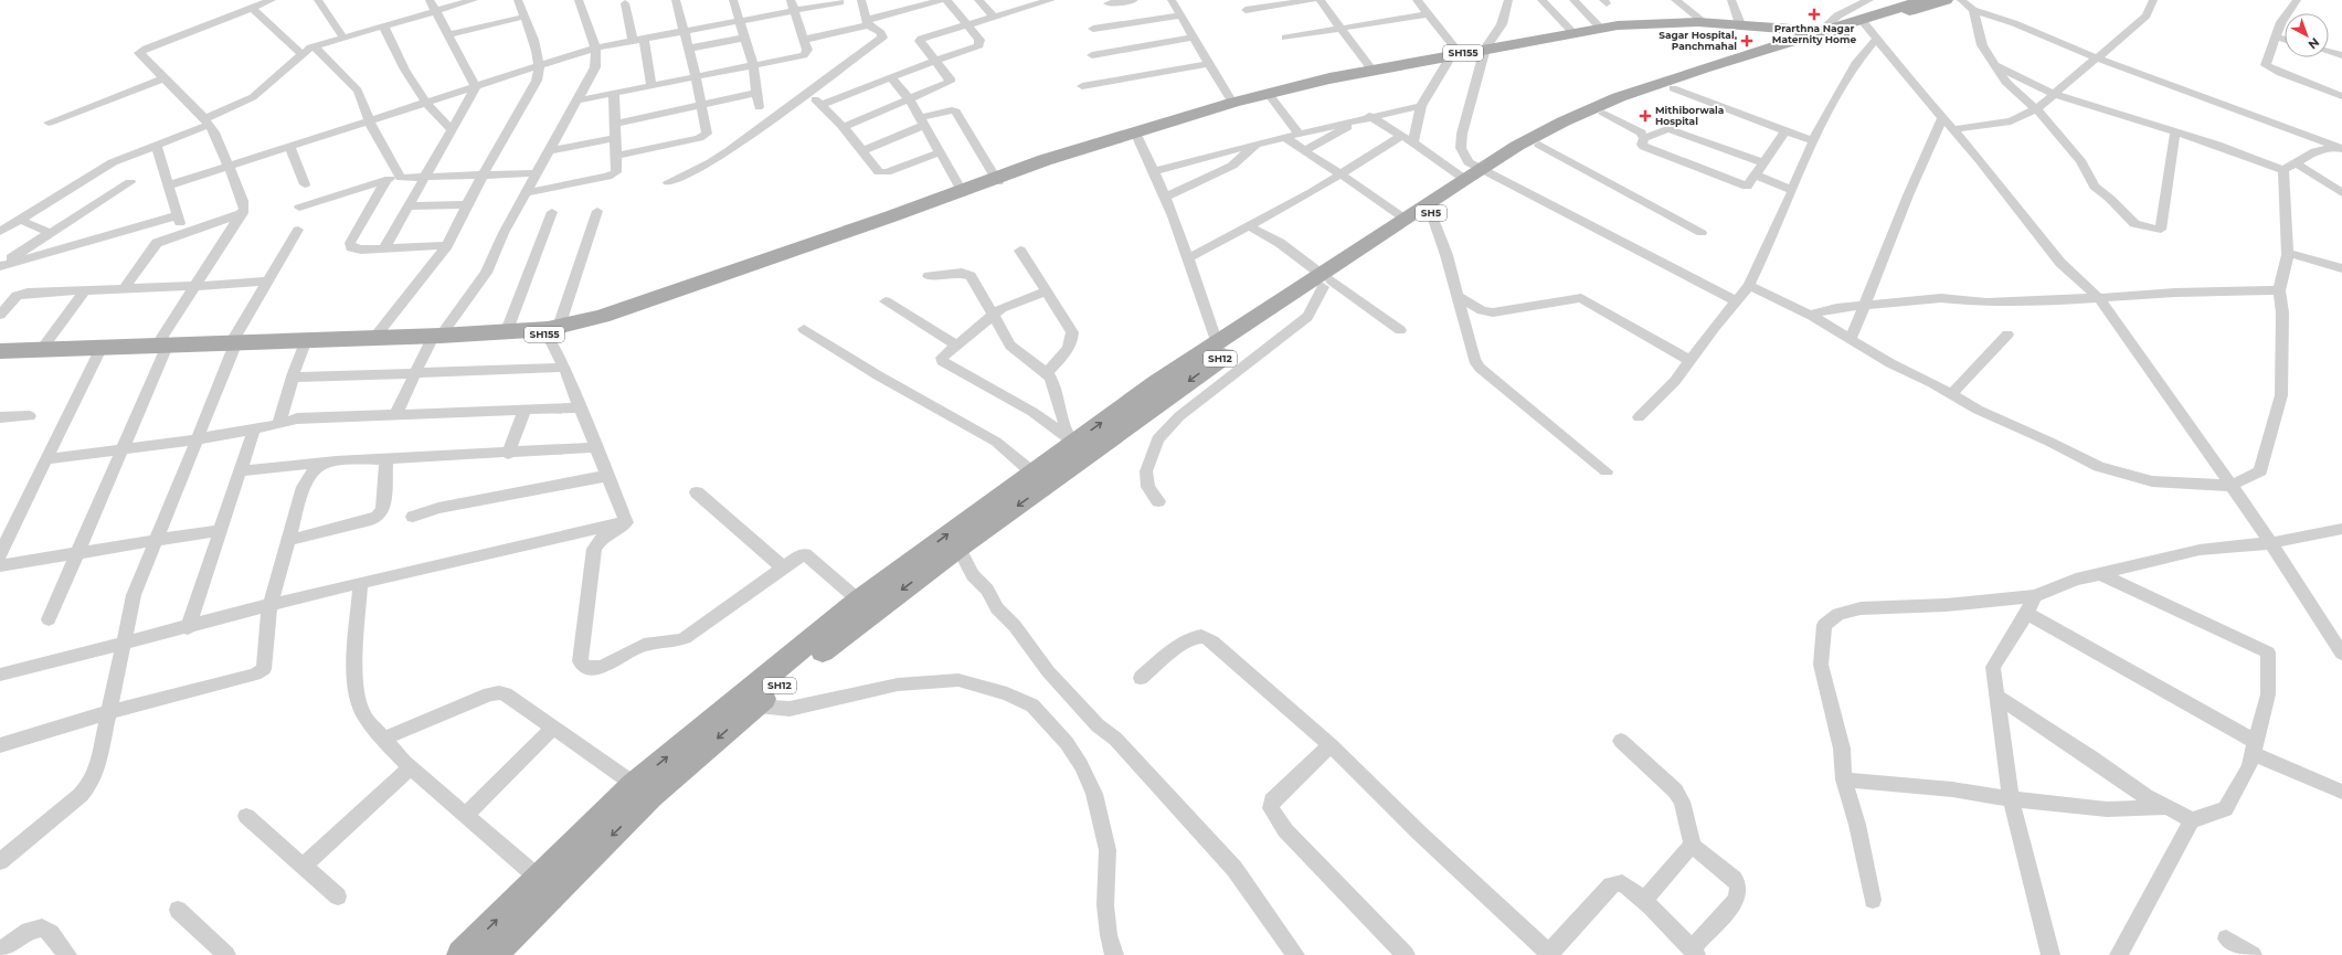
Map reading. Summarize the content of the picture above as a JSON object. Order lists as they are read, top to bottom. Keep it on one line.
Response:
{"streets":{"main road":["SH155","SH5","SH12"]},"crossings":[["SH155","SH5"],["SH5","SH12"]],"places":{"health":["Prarthna Nagar Maternity Home","Sagar Hospital, Panchmahal","Mithiborwala Hospital"]},"north":"bottom right"}
